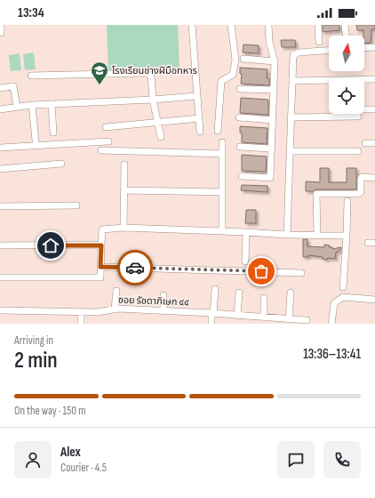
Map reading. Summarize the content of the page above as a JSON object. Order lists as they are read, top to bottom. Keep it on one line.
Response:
{"streets":{"street":["ซอย รัชดาภิเษก ๔๔"]},"places":{"school or university":["โรงเรียนช่างฝีมือทหาร"]},"north":"top","page":{"status":"13:34","heading":["2 min","Arriving in","13:36–13:41"],"panel":["Alex","Courier · 4.5"],"bar":"On the way · 150 m"}}
